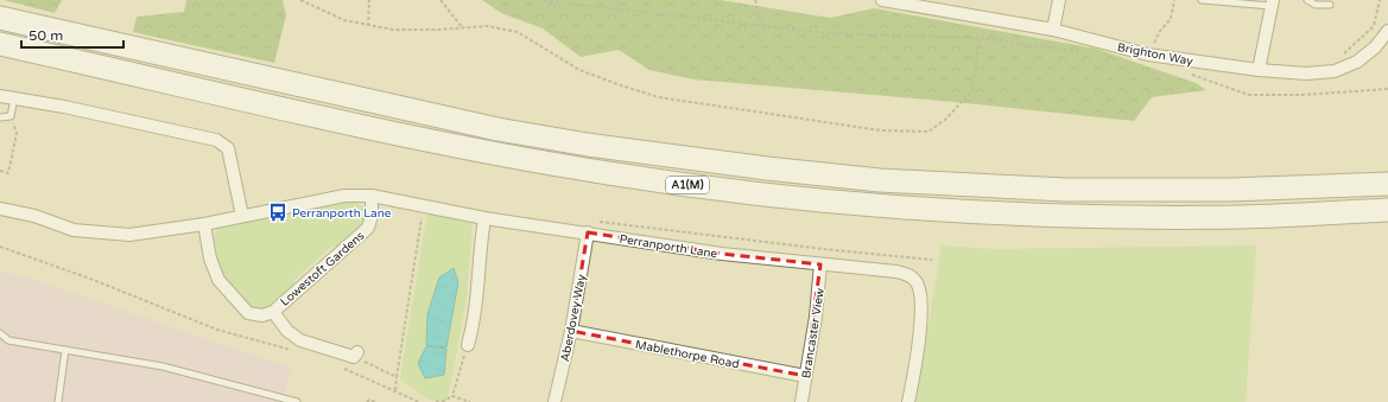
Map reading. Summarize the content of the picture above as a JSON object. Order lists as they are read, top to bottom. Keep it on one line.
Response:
{"streets":{"highway":["A1(M)"],"street":["Brighton Way","Perranporth Lane","Lowestoft Gardens","Aberdovey Way","Brancaster View","Mablethorpe Road"]},"crossings":[["Perranporth Lane","Lowestoft Gardens"],["Perranporth Lane","Aberdovey Way"],["Perranporth Lane","Brancaster View"],["Aberdovey Way","Mablethorpe Road"],["Brancaster View","Mablethorpe Road"]],"places":{"bus stop":["Perranporth Lane"]},"scale_bar":"50 m"}
